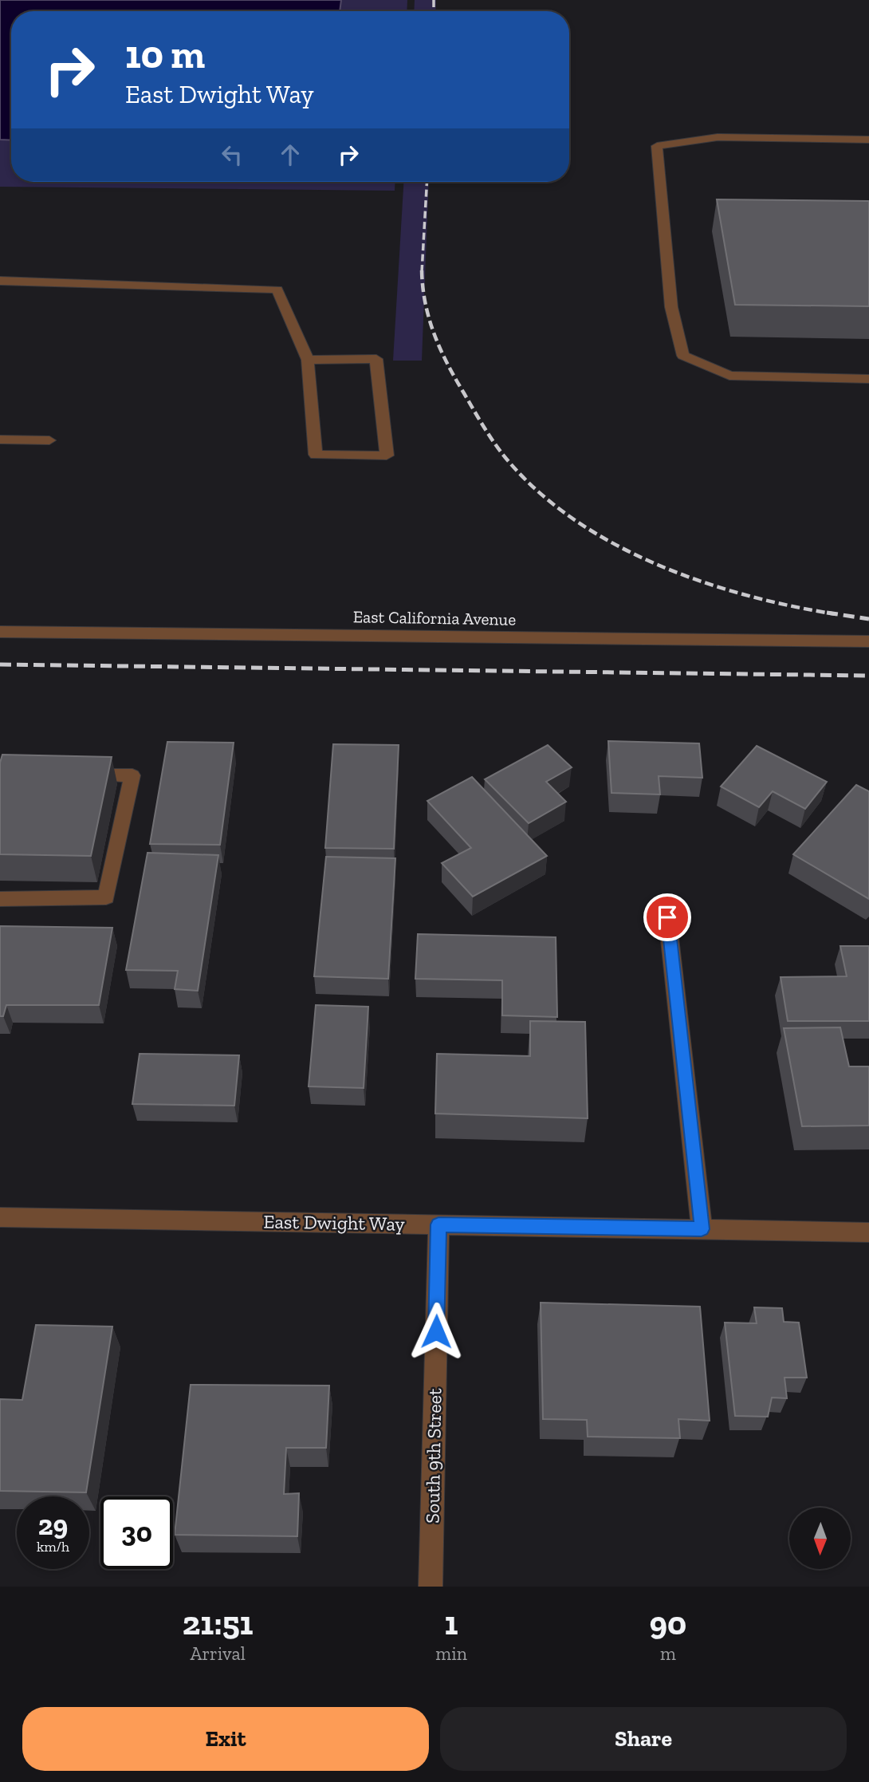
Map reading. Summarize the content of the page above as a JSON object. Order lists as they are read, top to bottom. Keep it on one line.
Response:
{"streets":{"street":["East California Avenue","East Dwight Way","South 9th Street"]},"crossings":[["East Dwight Way","South 9th Street"]],"north":"bottom","page":{"turn":["10 m","East Dwight Way"],"speed":"29 km/h","limit":"30","eta":["21:51","Arrival","1","min","90","m"],"buttons":["Exit","Share"]}}
